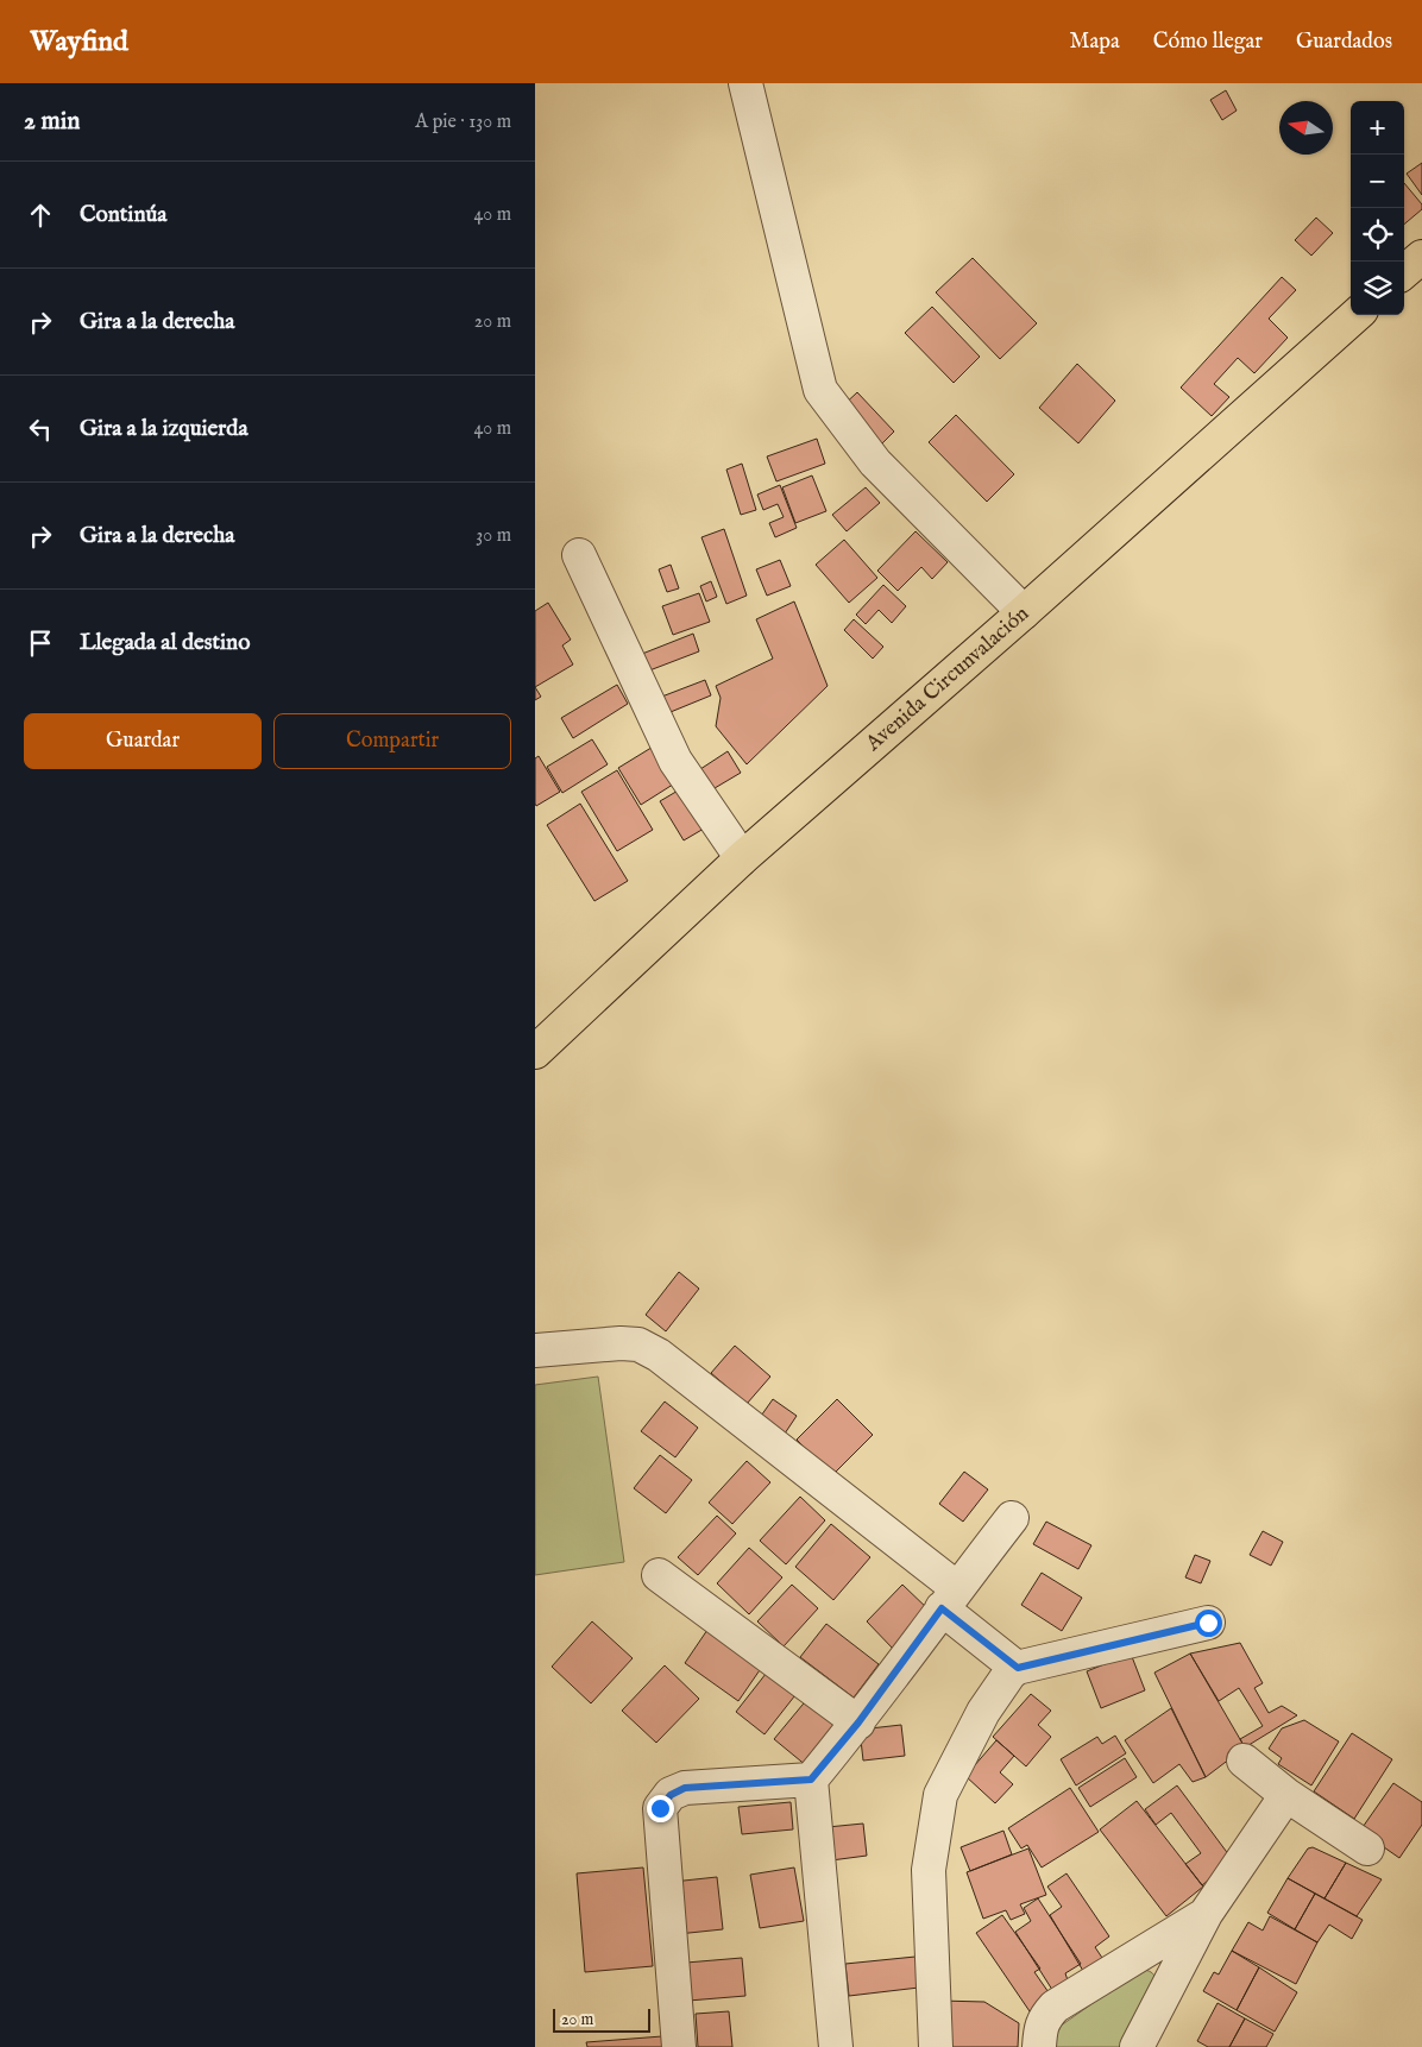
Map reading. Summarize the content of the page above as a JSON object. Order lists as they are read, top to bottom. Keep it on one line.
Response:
{"streets":{"main road":["Avenida Circunvalación"]},"scale_bar":"20 m","north":"left","page":{"header":"Wayfind","nav":["Mapa","Cómo llegar","Guardados"],"heading":["2 min","A pie · 130 m"],"map_buttons":["+","−"],"list":[["Continúa","40 m"],["Gira a la derecha","20 m"],["Gira a la izquierda","40 m"],["Gira a la derecha","30 m"],"Llegada al destino"],"buttons":["Guardar","Compartir"],"scale":"20 m"}}
